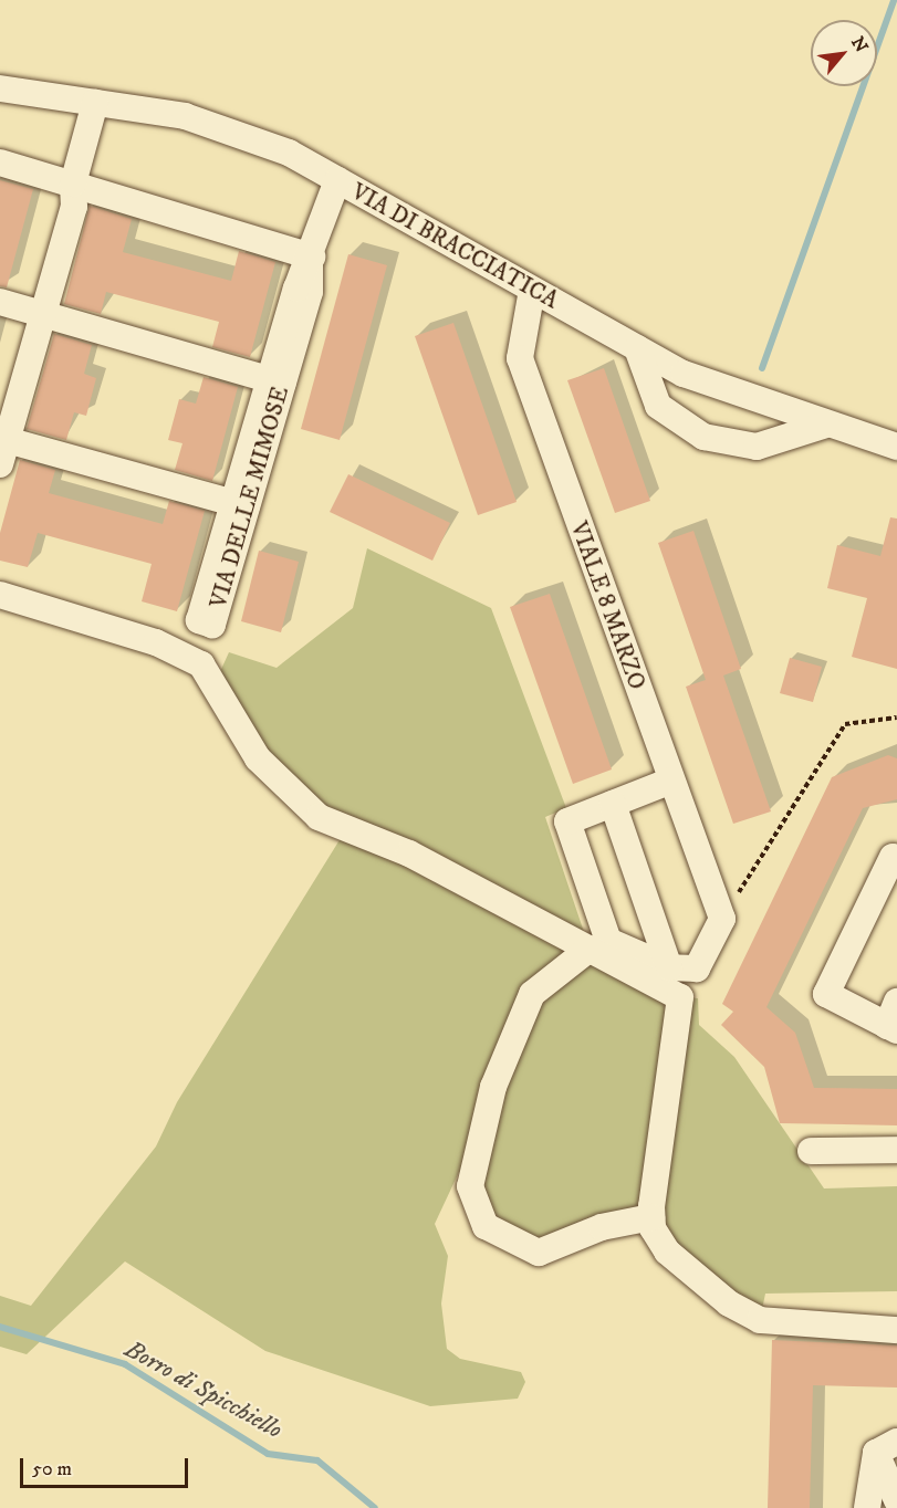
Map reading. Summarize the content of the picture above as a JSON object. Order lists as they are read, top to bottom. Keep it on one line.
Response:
{"streets":{"street":["VIA DI BRACCIATICA","VIA DELLE MIMOSE","VIALE 8 MARZO"]},"crossings":[["VIA DI BRACCIATICA","VIA DELLE MIMOSE"],["VIA DI BRACCIATICA","VIALE 8 MARZO"]],"water":["Borro di Spicchiello"],"scale_bar":"50 m","north":"top right"}
